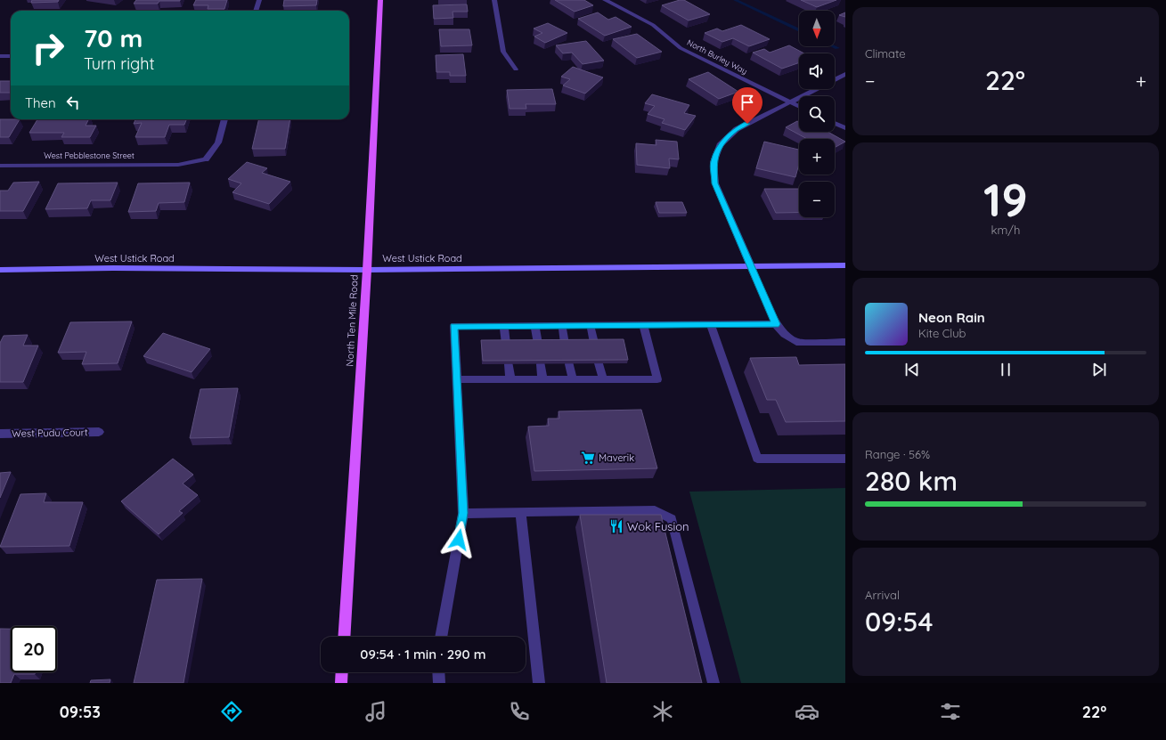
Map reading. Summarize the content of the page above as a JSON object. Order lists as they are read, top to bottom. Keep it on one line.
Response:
{"streets":{"main road":["West Ustick Road","North Ten Mile Road"],"street":["North Burley Way","West Pebblestone Street","West Pudu Court"]},"crossings":[["West Ustick Road","North Ten Mile Road"]],"places":{"supermarket":["Maverik"],"restaurant":["Wok Fusion"]},"north":"bottom","page":{"tile":["Climate",["19","km/h"],["Range · 56%","280 km"],["Arrival","09:54"]],"map_buttons":["+","−"],"turn":["70 m","Turn right"],"heat":["−","22°","+"],"then":"Then","song":["Neon Rain","Kite Club"],"limit":"20","trip":"09:54 · 1 min · 290 m","tabs":["09:53","22°"]}}
